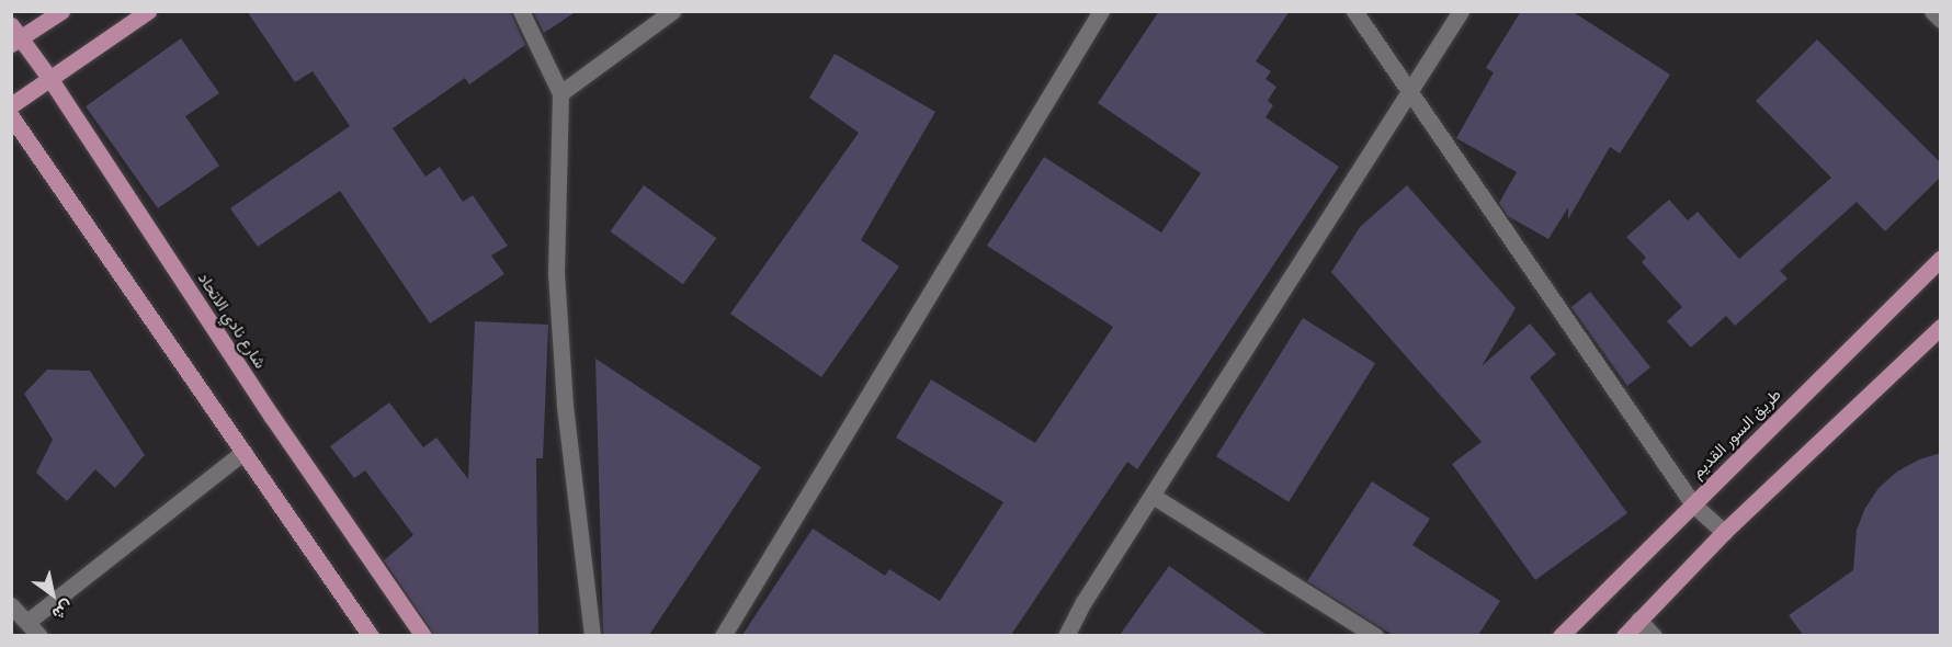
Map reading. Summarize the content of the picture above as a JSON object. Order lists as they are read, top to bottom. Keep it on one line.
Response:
{"streets":{"main road":["شارع نادي الاتحاد","طريق السور القديم"]},"north":"bottom right"}
